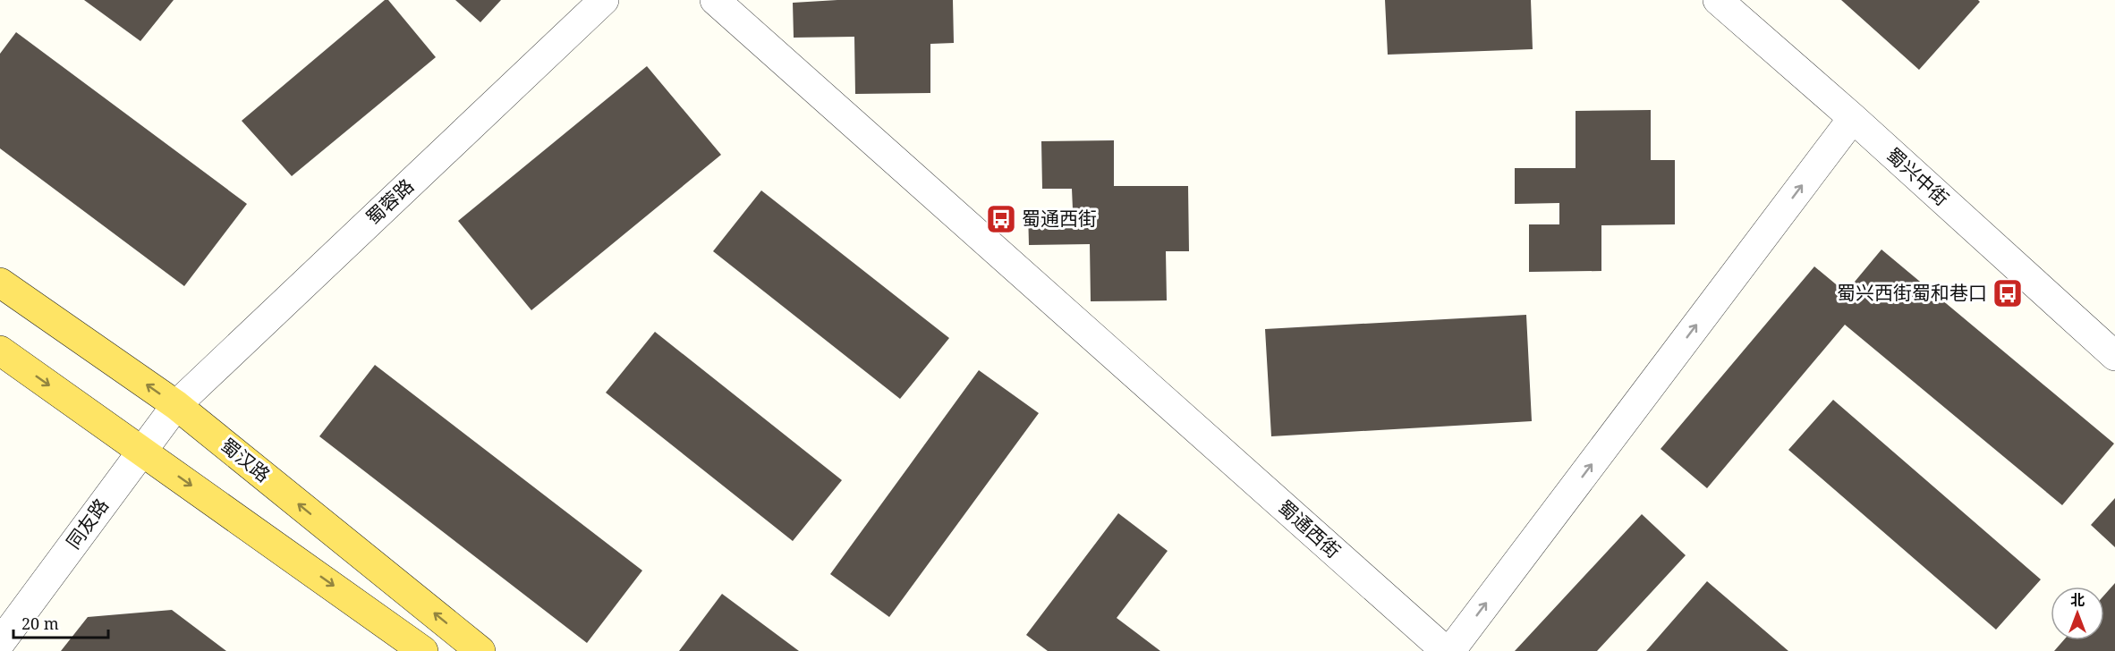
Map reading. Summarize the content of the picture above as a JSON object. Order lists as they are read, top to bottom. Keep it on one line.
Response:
{"streets":{"main road":["蜀汉路"],"street":["蜀兴中街","蜀蓉路","同友路","蜀通西街"]},"crossings":[["蜀蓉路","蜀汉路"],["蜀蓉路","同友路"],["蜀汉路","同友路"]],"places":{"bus stop":["蜀通西街","蜀兴西街蜀和巷口"]},"scale_bar":"20 m","north":"top"}
